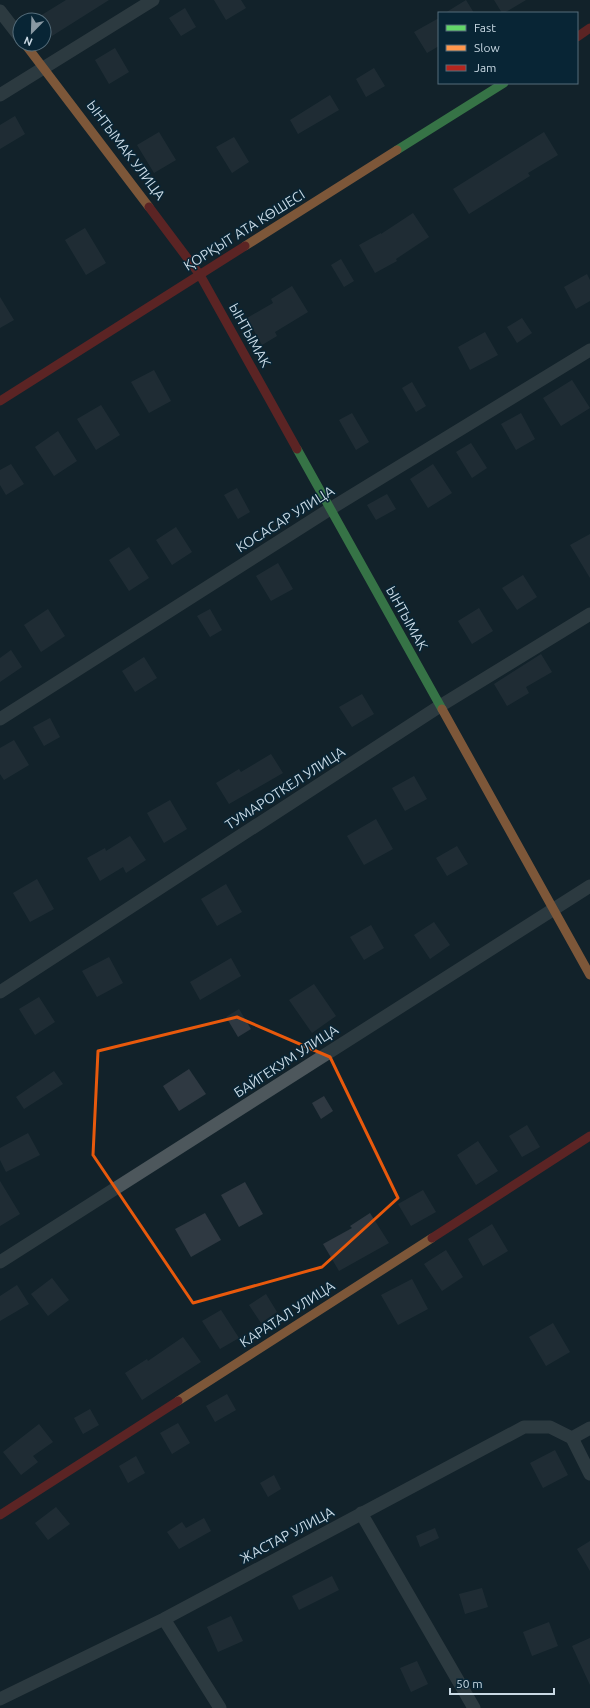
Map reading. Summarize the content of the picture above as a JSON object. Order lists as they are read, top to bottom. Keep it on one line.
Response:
{"streets":{"street":["ЫНТЫМАК УЛИЦА","ҚОРҚЫТ АТА КӨШЕСІ","ЫНТЫМАК","КОСАСАР УЛИЦА","ТУМАРОТКЕЛ УЛИЦА","БАЙГЕКУМ УЛИЦА","КАРАТАЛ УЛИЦА","ЖАСТАР УЛИЦА"]},"crossings":[["ЫНТЫМАК УЛИЦА","ҚОРҚЫТ АТА КӨШЕСІ"],["ЫНТЫМАК УЛИЦА","ЫНТЫМАК"],["ҚОРҚЫТ АТА КӨШЕСІ","ЫНТЫМАК"],["ЫНТЫМАК","КОСАСАР УЛИЦА"],["ЫНТЫМАК","ТУМАРОТКЕЛ УЛИЦА"],["ЫНТЫМАК","БАЙГЕКУМ УЛИЦА"]],"legend":["Fast","Slow","Jam"],"scale_bar":"50 m","north":"bottom left"}
